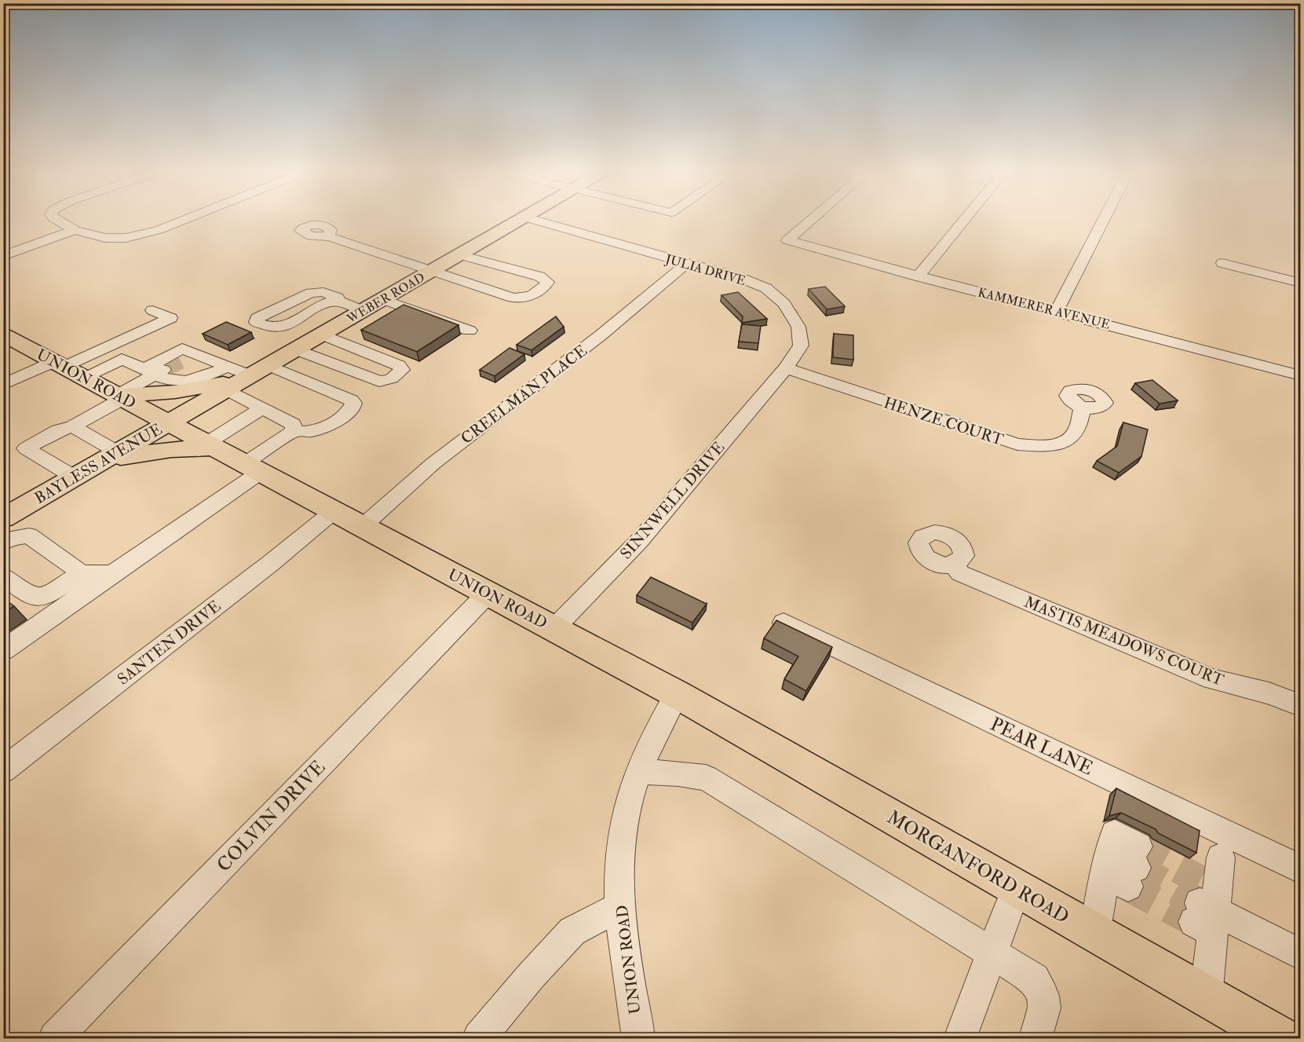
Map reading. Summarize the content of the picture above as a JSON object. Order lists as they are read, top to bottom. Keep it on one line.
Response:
{"streets":{"main road":["WEBER ROAD","UNION ROAD","BAYLESS AVENUE","MORGANFORD ROAD"],"street":["JULIA DRIVE","KAMMERER AVENUE","CREELMAN PLACE","HENZE COURT","SINNWELL DRIVE","MASTIS MEADOWS COURT","SANTEN DRIVE","PEAR LANE","COLVIN DRIVE"]},"crossings":[["JULIA DRIVE","CREELMAN PLACE"],["JULIA DRIVE","HENZE COURT"],["JULIA DRIVE","SINNWELL DRIVE"],["WEBER ROAD","UNION ROAD"],["WEBER ROAD","BAYLESS AVENUE"],["UNION ROAD","CREELMAN PLACE"],["UNION ROAD","BAYLESS AVENUE"],["UNION ROAD","SINNWELL DRIVE"],["UNION ROAD","SANTEN DRIVE"],["UNION ROAD","COLVIN DRIVE"],["UNION ROAD","MORGANFORD ROAD"],["HENZE COURT","SINNWELL DRIVE"]]}
